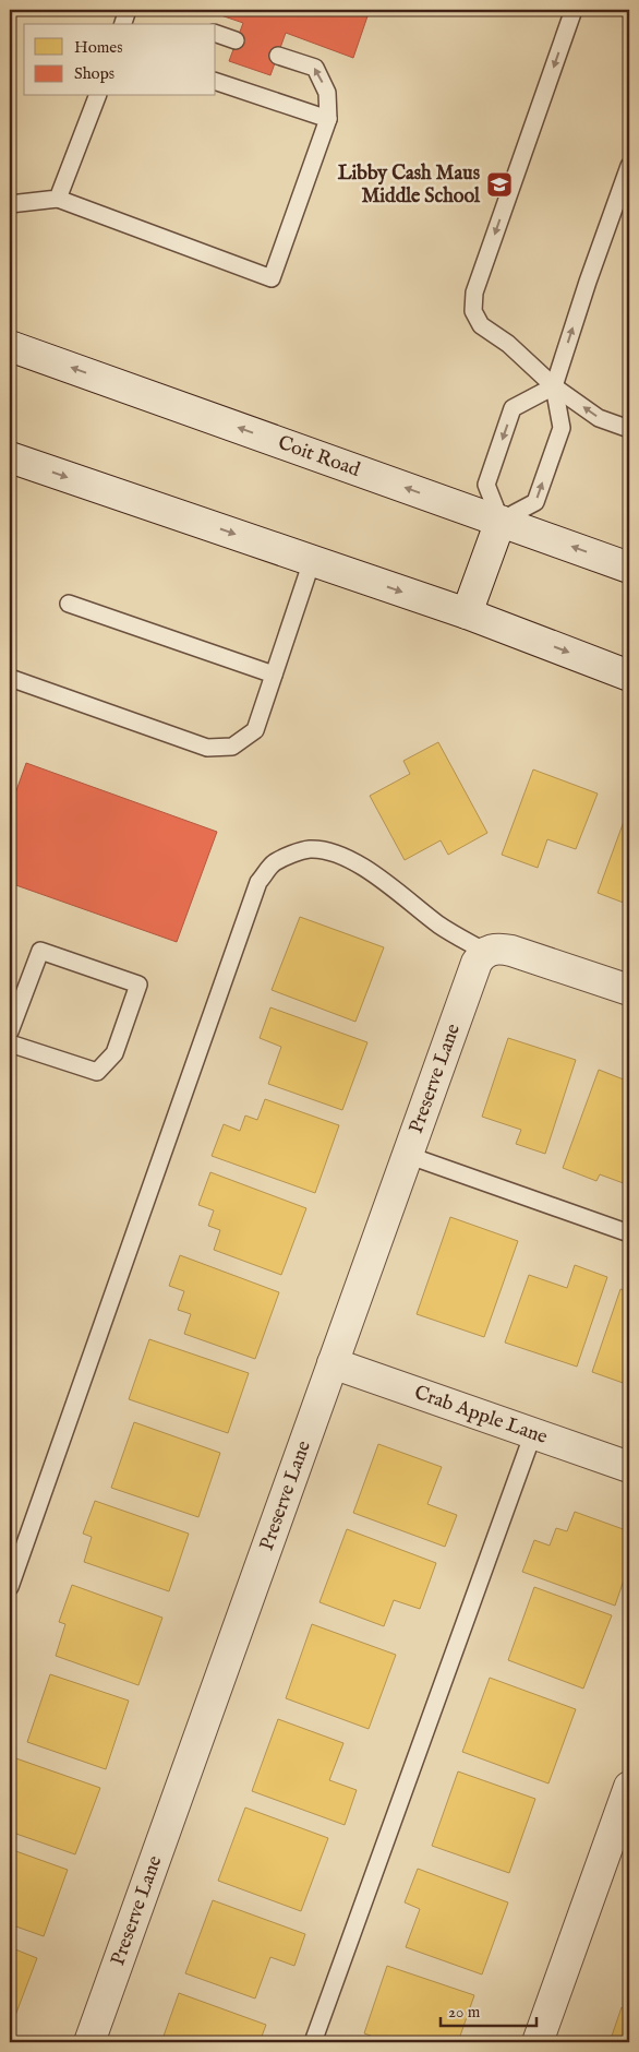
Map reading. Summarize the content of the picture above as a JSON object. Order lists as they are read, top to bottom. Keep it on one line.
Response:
{"streets":{"street":["Coit Road","Preserve Lane","Crab Apple Lane"]},"crossings":[["Preserve Lane","Crab Apple Lane"]],"places":{"school or university":["Libby Cash Maus Middle School"]},"legend":["Homes","Shops"],"scale_bar":"20 m"}
